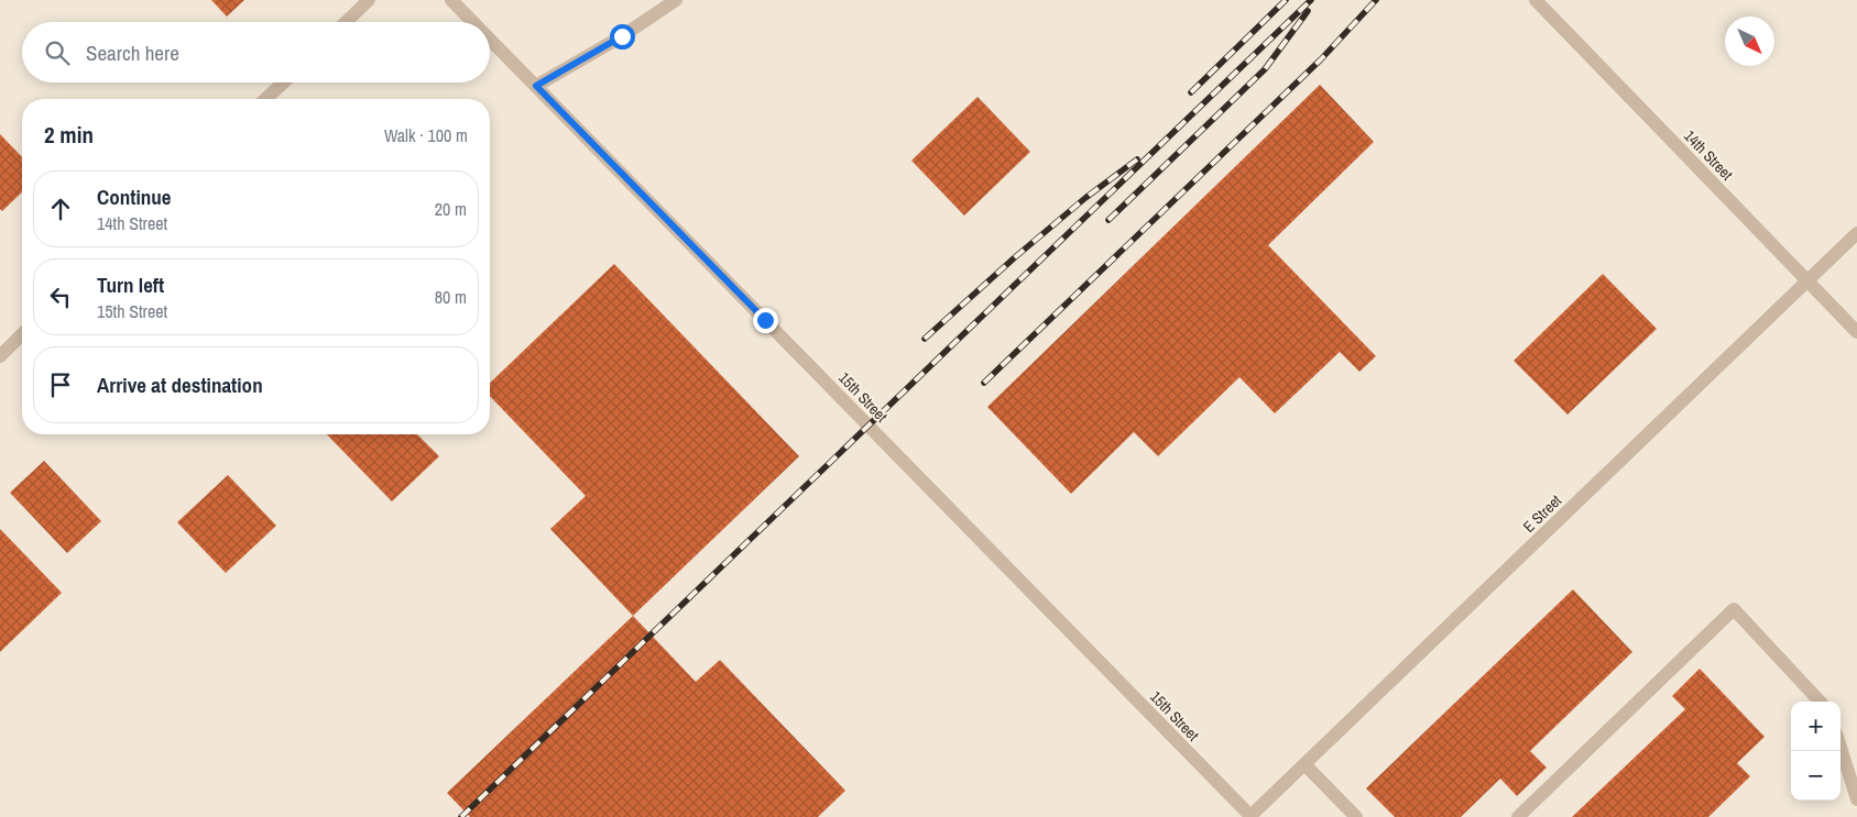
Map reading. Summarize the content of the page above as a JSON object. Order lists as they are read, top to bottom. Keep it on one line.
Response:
{"streets":{"lane":["14th Street","15th Street","E Street"]},"crossings":[["14th Street","E Street"],["15th Street","E Street"]],"north":"bottom right","page":{"search":"Search here","heading":["2 min","Walk · 100 m"],"list":[["Continue","14th Street","20 m"],["Turn left","15th Street","80 m"],"Arrive at destination"],"map_buttons":["+","−"]}}
